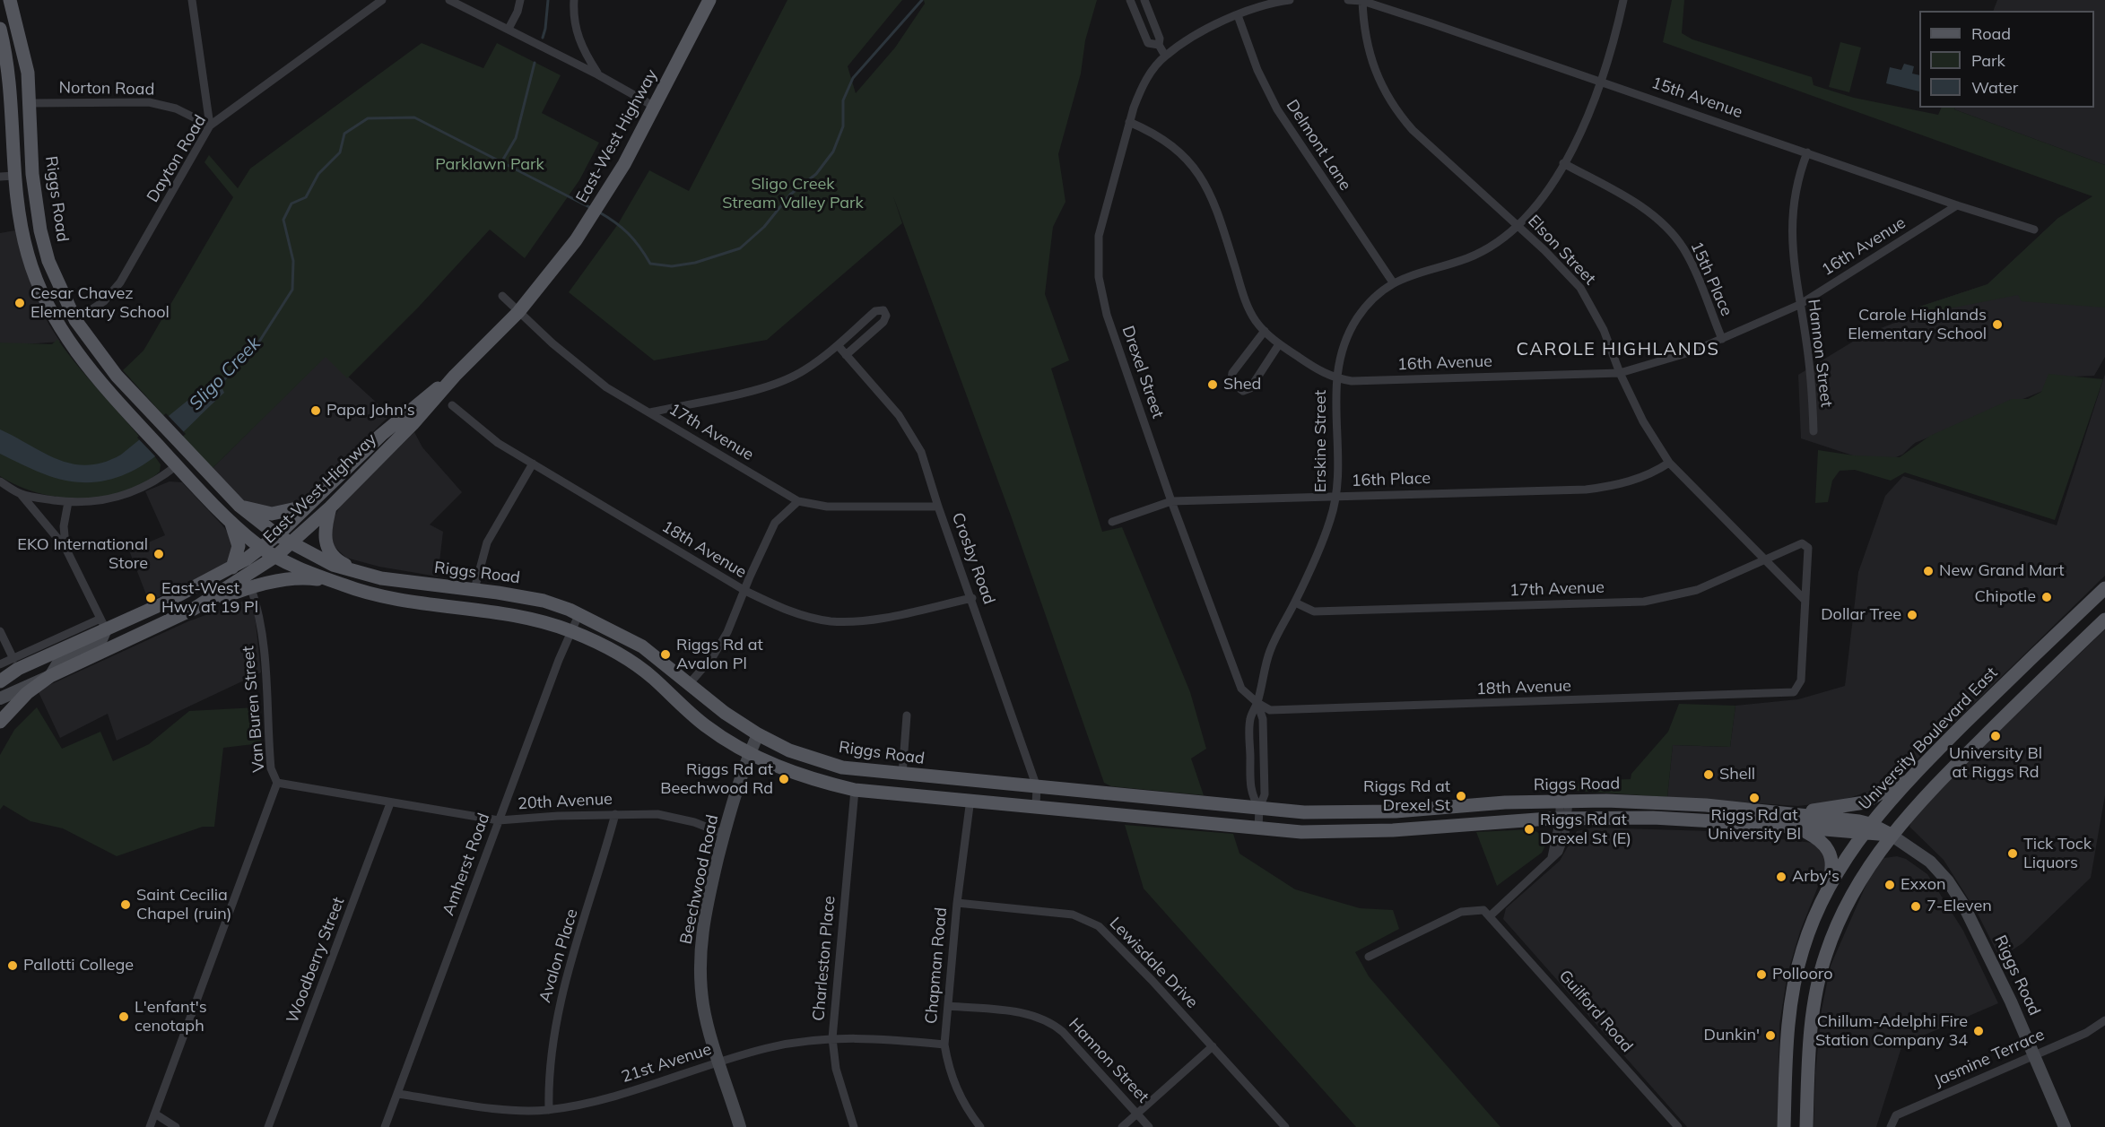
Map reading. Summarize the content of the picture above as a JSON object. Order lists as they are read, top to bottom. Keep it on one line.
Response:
{"streets":{"main road":["East-West Highway","Riggs Road","University Boulevard East","Beechwood Road"],"street":["Norton Road","15th Avenue","Delmont Lane","Dayton Road","16th Avenue","Elson Street","15th Place","Hannon Street","Drexel Street","17th Avenue","Erskine Street","16th Place","18th Avenue","Crosby Road","Van Buren Street","20th Avenue","Amherst Road","Avalon Place","Charleston Place","Woodberry Street","Lewisdale Drive","Chapman Road","Guilford Road","Jasmine Terrace","21st Avenue"]},"crossings":[["Norton Road","Dayton Road"],["Norton Road","Riggs Road"],["15th Avenue","16th Avenue"],["15th Avenue","Elson Street"],["15th Avenue","Hannon Street"],["15th Avenue","Erskine Street"],["East-West Highway","Riggs Road"],["East-West Highway","17th Avenue"],["Delmont Lane","Erskine Street"],["Dayton Road","Riggs Road"],["Riggs Road","Crosby Road"],["Riggs Road","University Boulevard East"],["Riggs Road","Amherst Road"],["Riggs Road","Beechwood Road"],["Riggs Road","Charleston Place"],["Riggs Road","Chapman Road"],["Riggs Road","Jasmine Terrace"],["16th Avenue","Elson Street"],["16th Avenue","15th Place"],["16th Avenue","Hannon Street"],["16th Avenue","Drexel Street"],["16th Avenue","Erskine Street"],["Elson Street","17th Avenue"],["Elson Street","Erskine Street"],["Elson Street","16th Place"],["Elson Street","18th Avenue"],["15th Place","Erskine Street"],["Hannon Street","Chapman Road"],["Drexel Street","Erskine Street"],["Drexel Street","16th Place"],["Drexel Street","18th Avenue"],["17th Avenue","Erskine Street"],["17th Avenue","18th Avenue"],["17th Avenue","Crosby Road"],["Erskine Street","16th Place"],["Erskine Street","18th Avenue"],["18th Avenue","Crosby Road"],["Van Buren Street","20th Avenue"],["20th Avenue","Amherst Road"],["20th Avenue","Beechwood Road"],["20th Avenue","Avalon Place"],["20th Avenue","Woodberry Street"],["Amherst Road","21st Avenue"],["Beechwood Road","21st Avenue"],["Avalon Place","21st Avenue"],["Charleston Place","21st Avenue"],["Lewisdale Drive","Chapman Road"],["Chapman Road","21st Avenue"]],"districts":["CAROLE HIGHLANDS"],"water":["Sligo Creek"],"parks":["Parklawn Park","Sligo Creek Stream Valley Park"],"places":["Cesar Chavez Elementary School","Carole Highlands Elementary School","Shed","Papa John's","EKO International Store","New Grand Mart","Chipotle","East-West Hwy at 19 Pl","Dollar Tree","Riggs Rd at Avalon Pl","University Bl at Riggs Rd","Shell","Riggs Rd at Beechwood Rd","Riggs Rd at Drexel St","Riggs Rd at University Bl","Riggs Rd at Drexel St (E)","Tick Tock Liquors","Arby's","Exxon","Saint Cecilia Chapel (ruin)","7-Eleven","Pallotti College","Pollooro","L'enfant's cenotaph","Chillum-Adelphi Fire Station Company 34","Dunkin'"],"legend":["Road","Park","Water"]}
